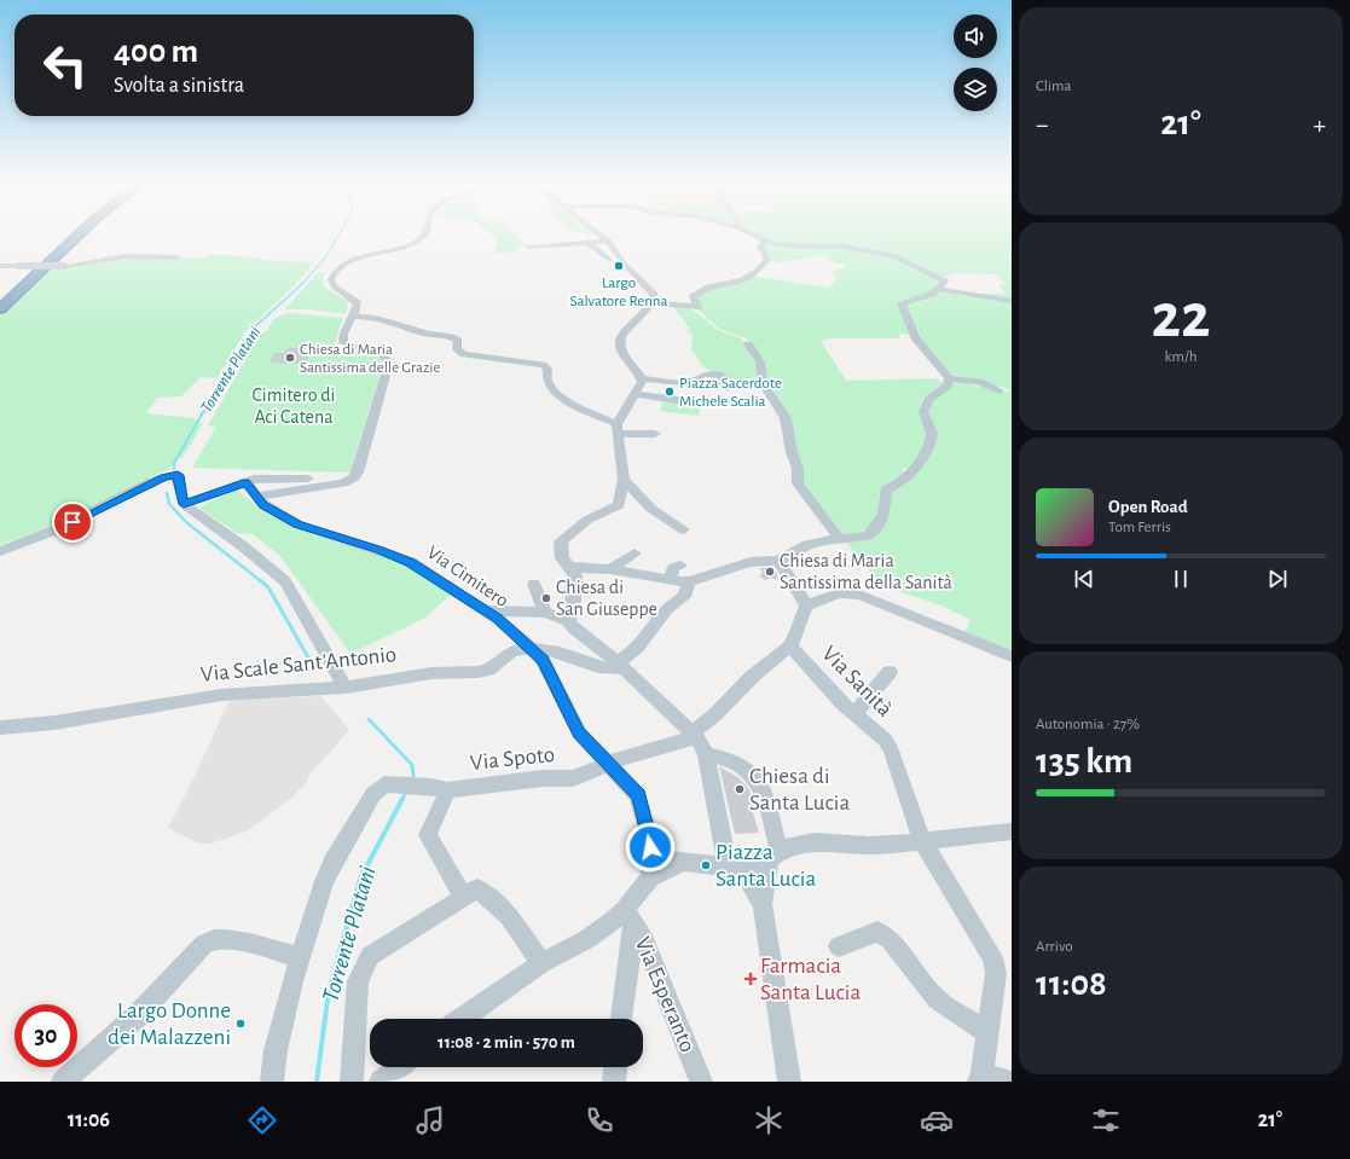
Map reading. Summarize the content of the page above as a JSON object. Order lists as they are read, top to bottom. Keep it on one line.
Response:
{"streets":{"street":["Via Cimitero","Via Scale Sant'Antonio","Via Sanità","Via Spoto","Via Esperanto"]},"crossings":[["Via Cimitero","Via Scale Sant'Antonio"],["Via Cimitero","Via Spoto"],["Via Sanità","Via Spoto"]],"water":["Torrente Platani"],"parks":["Cimitero di Aci Catena"],"places":{"other":["Largo Salvatore Renna","Chiesa di Maria Santissima delle Grazie","Piazza Sacerdote Michele Scalia","Chiesa di Maria Santissima della Sanità","Chiesa di San Giuseppe","Chiesa di Santa Lucia","Piazza Santa Lucia","Largo Donne dei Malazzeni"],"health":["Farmacia Santa Lucia"]},"page":{"tile":["Clima",["22","km/h"],["Autonomia · 27%","135 km"],["Arrivo","11:08"]],"turn":["400 m","Svolta a sinistra"],"heat":["−","21°","+"],"song":["Open Road","Tom Ferris"],"limit":"30","trip":"11:08 · 2 min · 570 m","tabs":["11:06","21°"]}}
